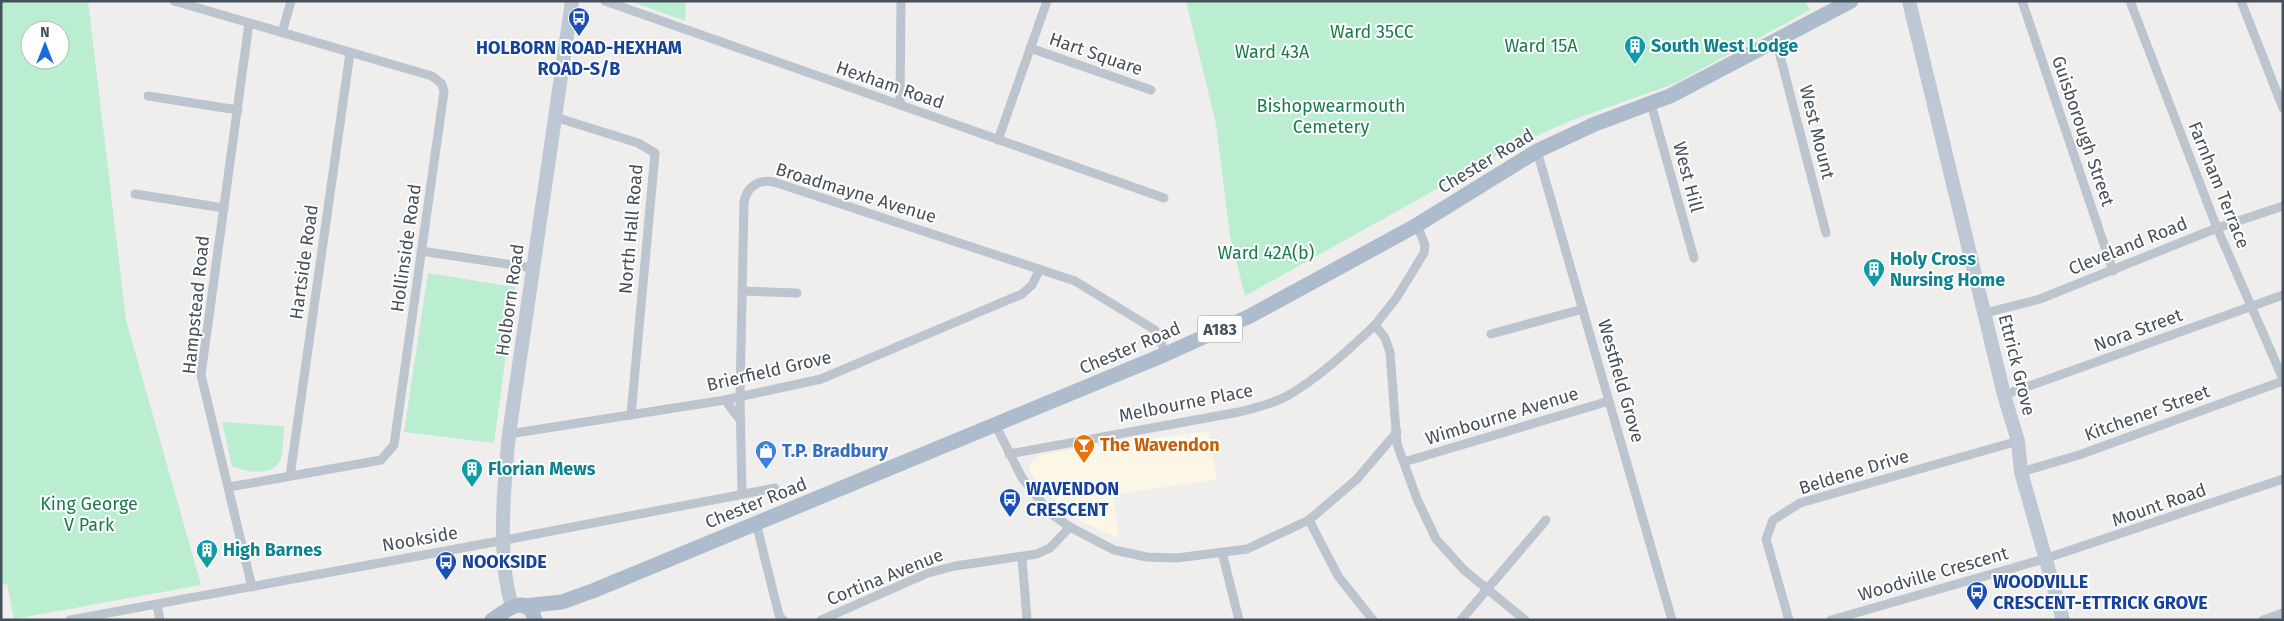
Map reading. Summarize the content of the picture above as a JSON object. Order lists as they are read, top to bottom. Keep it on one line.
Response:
{"streets":{"main road":["Chester Road","A183"],"street":["Hart Square","Hexham Road","Guisborough Street","West Mount","West Hill","Farnham Terrace","Broadmayne Avenue","North Hall Road","Cleveland Road","Hollinside Road","Hartside Road","Holborn Road","Hampstead Road","Nora Street","Ettrick Grove","Brierfield Grove","Westfield Grove","Melbourne Place","Kitchener Street","Wimbourne Avenue","Beldene Drive","Mount Road","Nookside","Woodville Crescent","Cortina Avenue"]},"crossings":[["Guisborough Street","Cleveland Road"],["West Mount","Chester Road"],["Chester Road","West Hill"],["Chester Road","Broadmayne Avenue"],["Chester Road","Holborn Road"],["Chester Road","Westfield Grove"],["Farnham Terrace","Cleveland Road"],["Farnham Terrace","Nora Street"],["Farnham Terrace","Kitchener Street"],["Broadmayne Avenue","Brierfield Grove"],["Broadmayne Avenue","Nookside"],["North Hall Road","Holborn Road"],["North Hall Road","Brierfield Grove"],["Cleveland Road","Ettrick Grove"],["Hollinside Road","Hartside Road"],["Hollinside Road","Hampstead Road"],["Holborn Road","Brierfield Grove"],["Holborn Road","Nookside"],["Hampstead Road","Nookside"],["Nora Street","Ettrick Grove"],["Ettrick Grove","Kitchener Street"],["Ettrick Grove","Beldene Drive"],["Ettrick Grove","Mount Road"],["Ettrick Grove","Woodville Crescent"],["Westfield Grove","Wimbourne Avenue"],["Mount Road","Woodville Crescent"]],"parks":["Ward 35CC","Ward 15A","Ward 43A","Bishopwearmouth Cemetery","Ward 42A(b)","King George V Park"],"places":{"bus stop":["HOLBORN ROAD-HEXHAM ROAD-S/B","WAVENDON CRESCENT","NOOKSIDE","WOODVILLE CRESCENT-ETTRICK GROVE"],"building":["South West Lodge","Holy Cross Nursing Home","Florian Mews","High Barnes"],"bar":["The Wavendon"],"shop":["T.P. Bradbury"]},"north":"top"}
